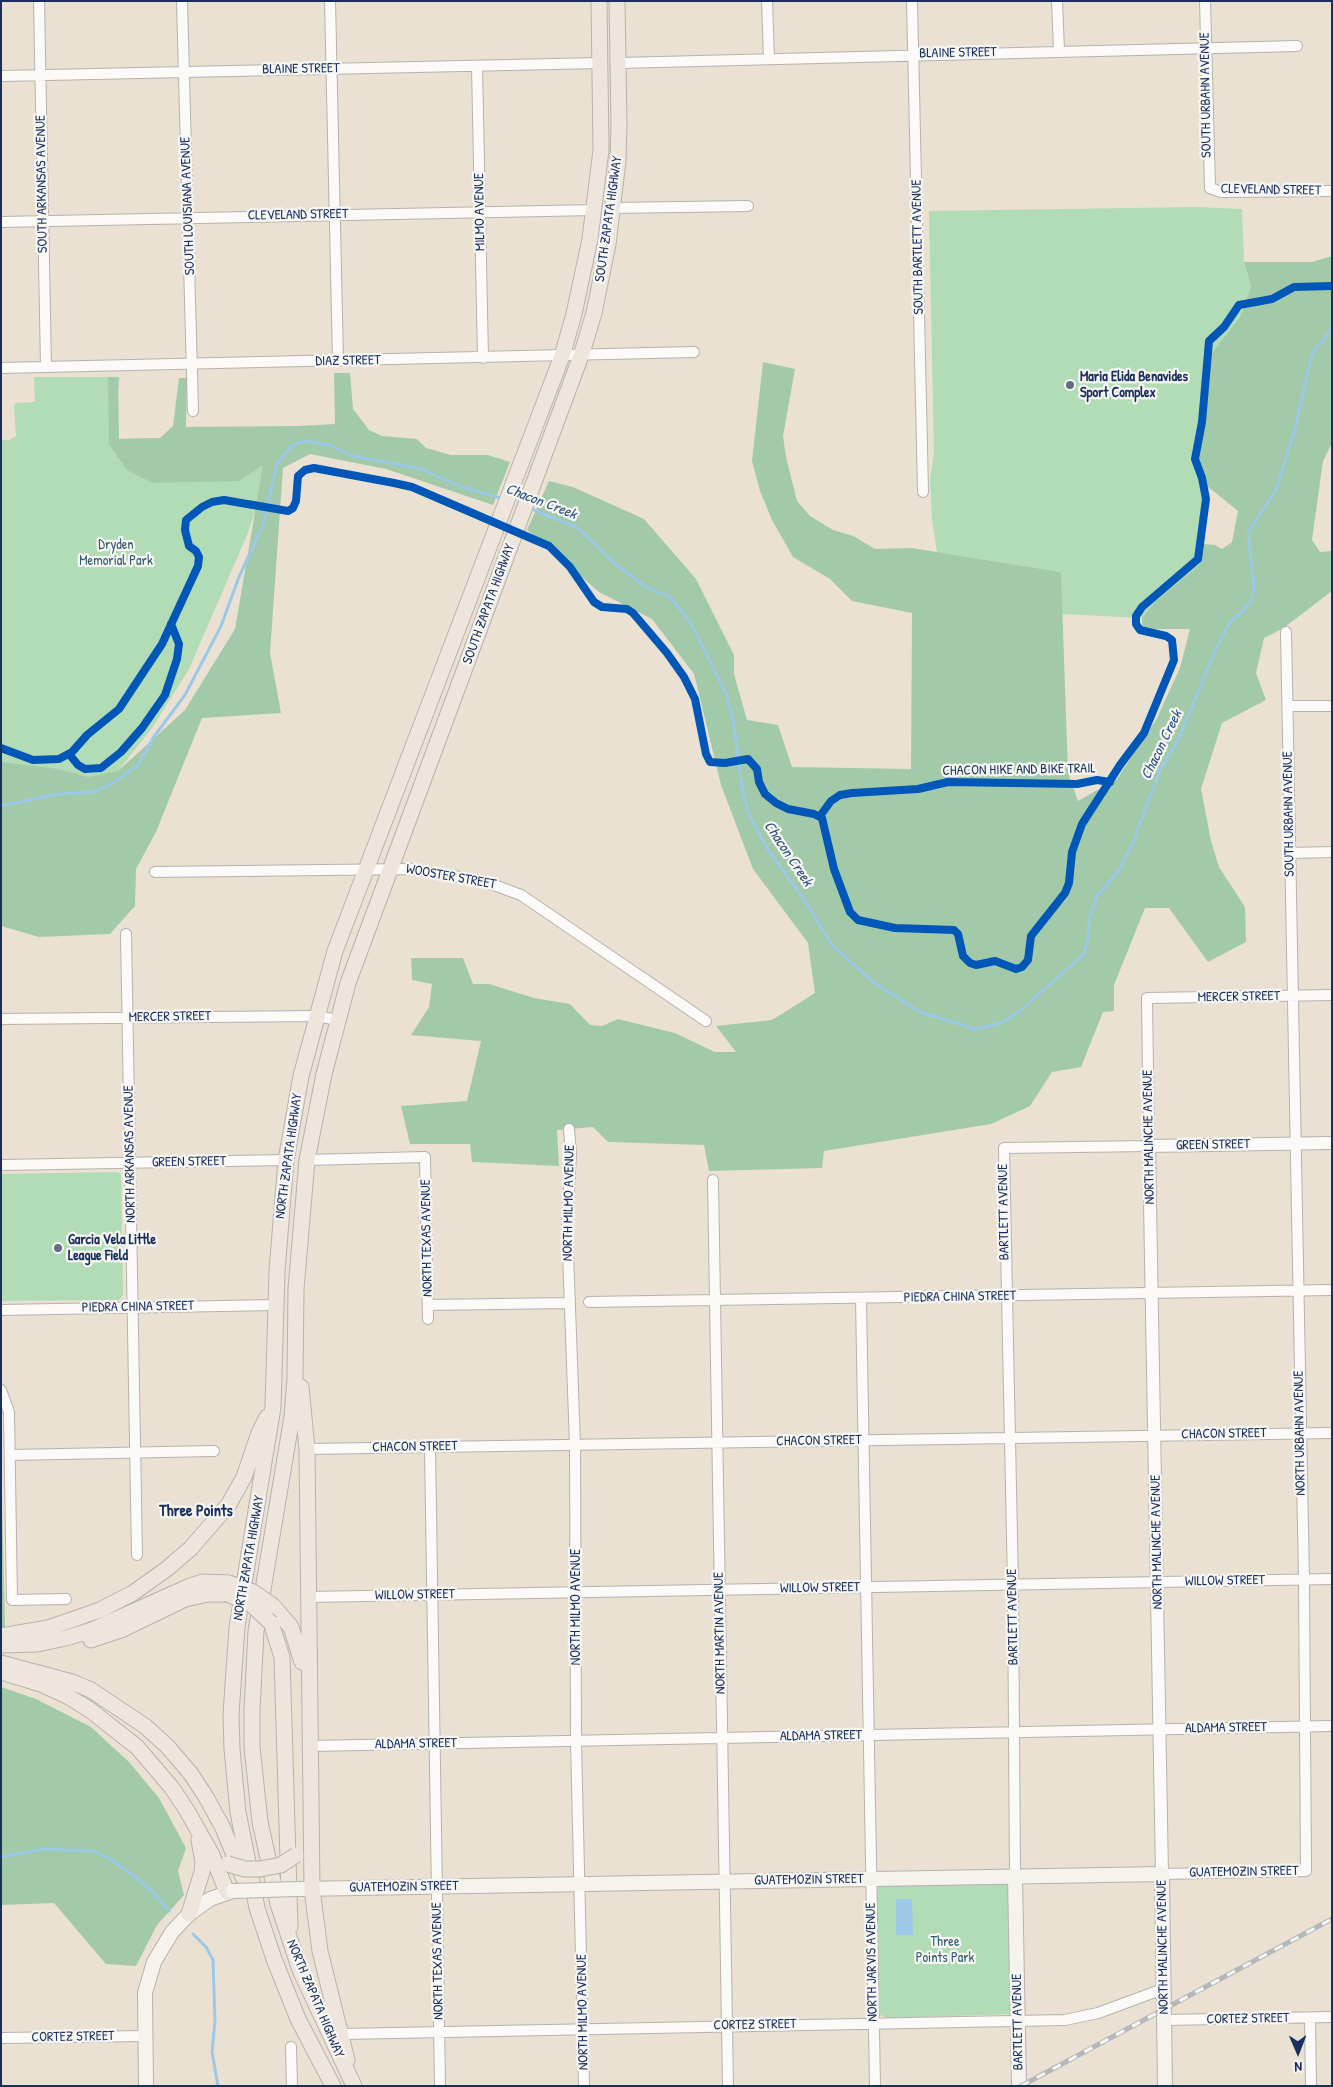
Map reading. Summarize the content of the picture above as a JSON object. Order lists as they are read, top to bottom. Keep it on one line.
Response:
{"streets":{"main road":["SOUTH ZAPATA HIGHWAY","NORTH MALINCHE AVENUE","NORTH ZAPATA HIGHWAY","BARTLETT AVENUE","GUATEMOZIN STREET"],"street":["BLAINE STREET","SOUTH URBAHN AVENUE","SOUTH ARKANSAS AVENUE","CLEVELAND STREET","SOUTH LOUISIANA AVENUE","MILMO AVENUE","SOUTH BARTLETT AVENUE","DIAZ STREET","WOOSTER STREET","MERCER STREET","GREEN STREET","NORTH ARKANSAS AVENUE","NORTH MILMO AVENUE","NORTH TEXAS AVENUE","PIEDRA CHINA STREET","NORTH URBAHN AVENUE","CHACON STREET","WILLOW STREET","NORTH MARTIN AVENUE","ALDAMA STREET","NORTH JARVIS AVENUE","CORTEZ STREET"],"cycle path":["CHACON HIKE AND BIKE TRAIL"]},"crossings":[["BLAINE STREET","SOUTH URBAHN AVENUE"],["BLAINE STREET","SOUTH ARKANSAS AVENUE"],["BLAINE STREET","SOUTH LOUISIANA AVENUE"],["BLAINE STREET","MILMO AVENUE"],["BLAINE STREET","SOUTH ZAPATA HIGHWAY"],["BLAINE STREET","SOUTH BARTLETT AVENUE"],["SOUTH URBAHN AVENUE","CLEVELAND STREET"],["SOUTH URBAHN AVENUE","MERCER STREET"],["SOUTH URBAHN AVENUE","NORTH URBAHN AVENUE"],["SOUTH ARKANSAS AVENUE","CLEVELAND STREET"],["SOUTH ARKANSAS AVENUE","DIAZ STREET"],["CLEVELAND STREET","SOUTH LOUISIANA AVENUE"],["CLEVELAND STREET","MILMO AVENUE"],["CLEVELAND STREET","SOUTH ZAPATA HIGHWAY"],["SOUTH LOUISIANA AVENUE","DIAZ STREET"],["MILMO AVENUE","DIAZ STREET"],["SOUTH ZAPATA HIGHWAY","DIAZ STREET"],["SOUTH ZAPATA HIGHWAY","WOOSTER STREET"],["SOUTH ZAPATA HIGHWAY","MERCER STREET"],["SOUTH ZAPATA HIGHWAY","NORTH ZAPATA HIGHWAY"],["MERCER STREET","NORTH MALINCHE AVENUE"],["MERCER STREET","NORTH ARKANSAS AVENUE"],["MERCER STREET","NORTH ZAPATA HIGHWAY"],["MERCER STREET","NORTH URBAHN AVENUE"],["NORTH MALINCHE AVENUE","GREEN STREET"],["NORTH MALINCHE AVENUE","PIEDRA CHINA STREET"],["NORTH MALINCHE AVENUE","CHACON STREET"],["NORTH MALINCHE AVENUE","WILLOW STREET"],["NORTH MALINCHE AVENUE","ALDAMA STREET"],["NORTH MALINCHE AVENUE","GUATEMOZIN STREET"],["NORTH MALINCHE AVENUE","CORTEZ STREET"],["GREEN STREET","NORTH ARKANSAS AVENUE"],["GREEN STREET","NORTH ZAPATA HIGHWAY"],["GREEN STREET","BARTLETT AVENUE"],["GREEN STREET","NORTH URBAHN AVENUE"],["NORTH ARKANSAS AVENUE","PIEDRA CHINA STREET"],["NORTH ZAPATA HIGHWAY","NORTH TEXAS AVENUE"],["NORTH ZAPATA HIGHWAY","PIEDRA CHINA STREET"],["NORTH MILMO AVENUE","CHACON STREET"],["NORTH MILMO AVENUE","WILLOW STREET"],["NORTH MILMO AVENUE","ALDAMA STREET"],["NORTH MILMO AVENUE","GUATEMOZIN STREET"],["NORTH MILMO AVENUE","CORTEZ STREET"],["BARTLETT AVENUE","PIEDRA CHINA STREET"],["BARTLETT AVENUE","CHACON STREET"],["BARTLETT AVENUE","WILLOW STREET"],["BARTLETT AVENUE","ALDAMA STREET"],["BARTLETT AVENUE","GUATEMOZIN STREET"],["BARTLETT AVENUE","CORTEZ STREET"],["NORTH TEXAS AVENUE","CHACON STREET"],["NORTH TEXAS AVENUE","WILLOW STREET"],["NORTH TEXAS AVENUE","ALDAMA STREET"],["NORTH TEXAS AVENUE","GUATEMOZIN STREET"],["NORTH TEXAS AVENUE","CORTEZ STREET"],["PIEDRA CHINA STREET","NORTH URBAHN AVENUE"],["PIEDRA CHINA STREET","NORTH MARTIN AVENUE"],["PIEDRA CHINA STREET","NORTH JARVIS AVENUE"],["NORTH URBAHN AVENUE","CHACON STREET"],["NORTH URBAHN AVENUE","WILLOW STREET"],["NORTH URBAHN AVENUE","ALDAMA STREET"],["NORTH URBAHN AVENUE","GUATEMOZIN STREET"],["CHACON STREET","NORTH MARTIN AVENUE"],["CHACON STREET","NORTH JARVIS AVENUE"],["WILLOW STREET","NORTH MARTIN AVENUE"],["WILLOW STREET","NORTH JARVIS AVENUE"],["NORTH MARTIN AVENUE","ALDAMA STREET"],["NORTH MARTIN AVENUE","GUATEMOZIN STREET"],["NORTH MARTIN AVENUE","CORTEZ STREET"],["ALDAMA STREET","NORTH JARVIS AVENUE"],["GUATEMOZIN STREET","NORTH JARVIS AVENUE"],["NORTH JARVIS AVENUE","CORTEZ STREET"]],"districts":["Three Points"],"water":["Chacon Creek"],"parks":["Dryden Memorial Park","Three Points Park"],"places":["Maria Elida Benavides Sport Complex","Garcia Vela Little League Field"],"north":"bottom"}
